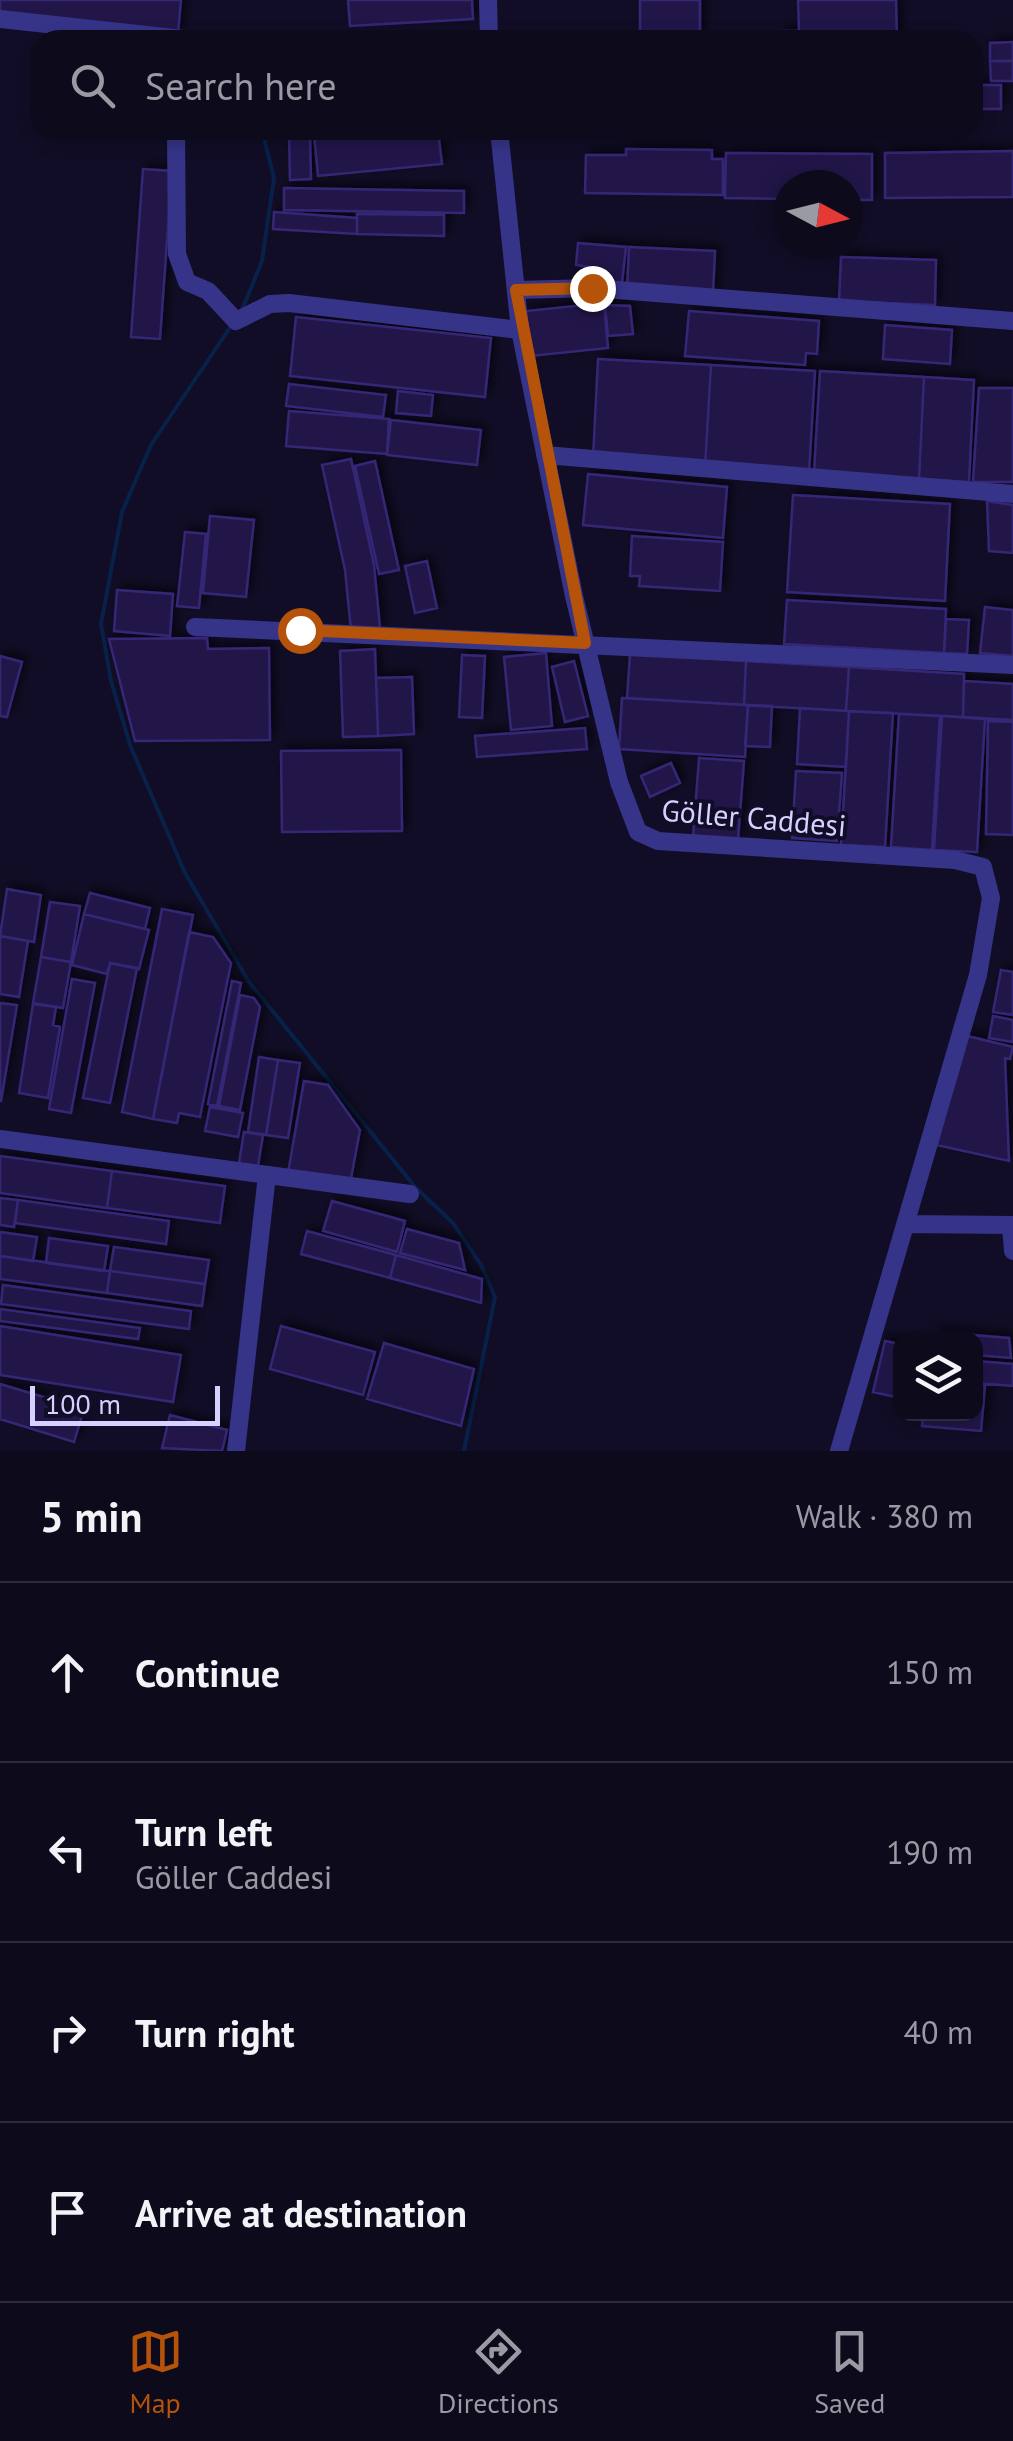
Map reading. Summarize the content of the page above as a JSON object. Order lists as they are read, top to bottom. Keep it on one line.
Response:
{"streets":{"street":["Göller Caddesi"]},"scale_bar":"100 m","north":"right","page":{"search":"Search here","scale":"100 m","heading":["5 min","Walk · 380 m"],"list":[["Continue","150 m"],["Turn left","Göller Caddesi","190 m"],["Turn right","40 m"],"Arrive at destination"],"nav":["Map","Directions","Saved"]}}
